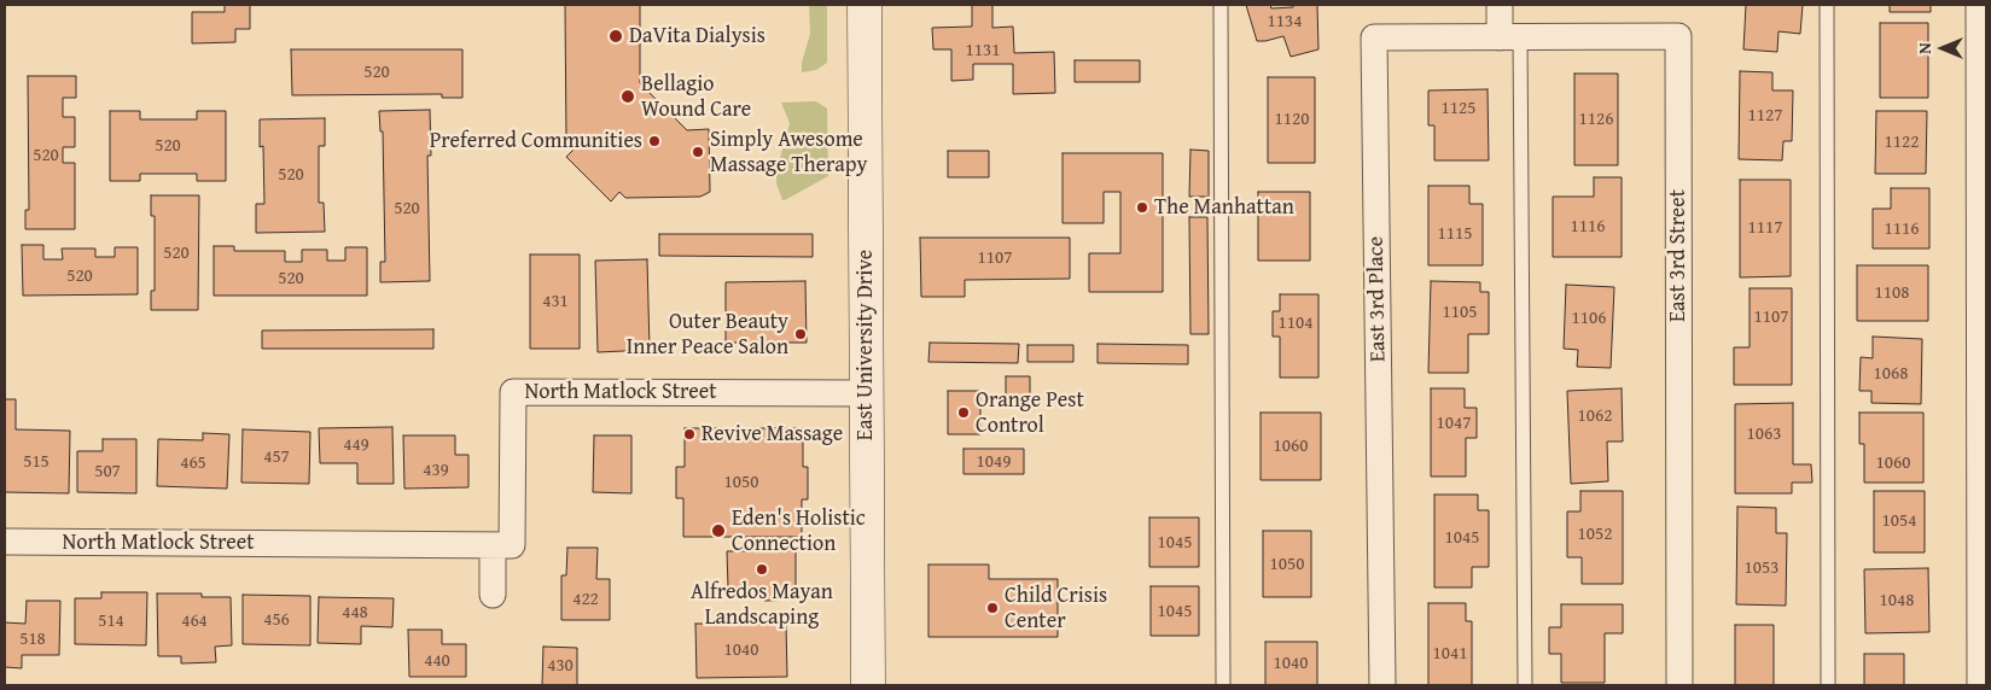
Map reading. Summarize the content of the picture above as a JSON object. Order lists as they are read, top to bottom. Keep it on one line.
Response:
{"streets":{"main road":["East University Drive"],"street":["East 3rd Street","East 3rd Place","North Matlock Street"]},"crossings":[["East 3rd Street","East 3rd Place"],["East University Drive","North Matlock Street"]],"places":["DaVita Dialysis","Bellagio Wound Care","Preferred Communities","Simply Awesome Massage Therapy","The Manhattan","Outer Beauty Inner Peace Salon","Orange Pest Control","Revive Massage","Eden's Holistic Connection","Alfredos Mayan Landscaping","Child Crisis Center"],"house_numbers":["1134","1131","520","1125","1127","1120","1126","1122","520","520","520","520","1116","1117","1116","1115","520","1107","520","520","1108","431","1105","1107","1106","1104","1068","1062","1047","1063","449","1060","457","515","1049","465","1060","439","507","1050","1054","1052","1045","1045","1050","1053","422","1048","1045","448","456","514","464","518","1040","1041","440","1040","430"],"north":"left"}
